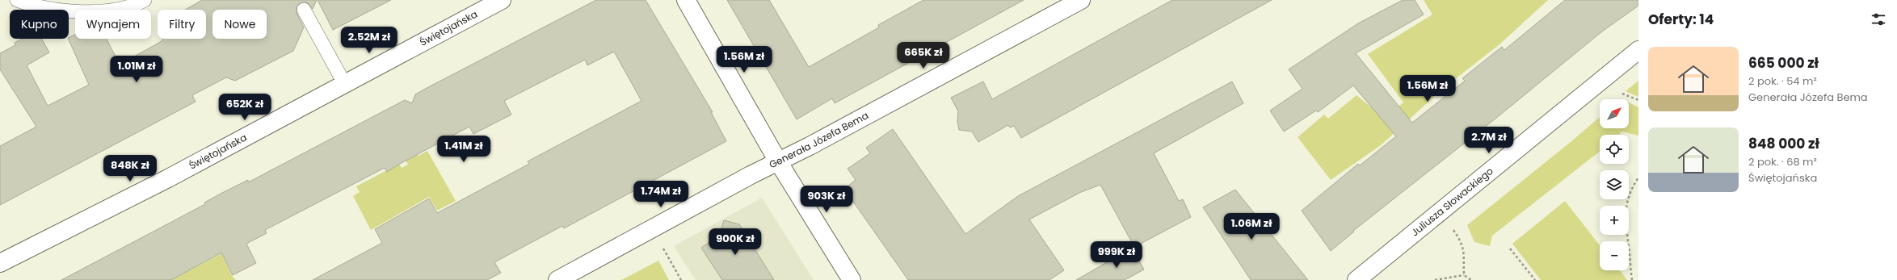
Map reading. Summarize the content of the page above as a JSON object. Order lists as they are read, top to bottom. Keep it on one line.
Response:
{"streets":{"street":["Świętojańska","Generała Józefa Bema","Juliusza Słowackiego"]},"north":"top right","page":{"heading":"Oferty: 14","chip":["Kupno","Wynajem","Filtry","Nowe"],"price":["2.52M zł","665K zł","1.56M zł","1.01M zł","1.56M zł","652K zł","2.7M zł","1.41M zł","848K zł","1.74M zł","903K zł","1.06M zł","900K zł","999K zł"],"list":[{"name":"665 000 zł","note":"2 pok. · 54 m² · Generała Józefa Bema"},{"name":"848 000 zł","note":"2 pok. · 68 m² · Świętojańska"}],"map_buttons":["+","−"]}}
